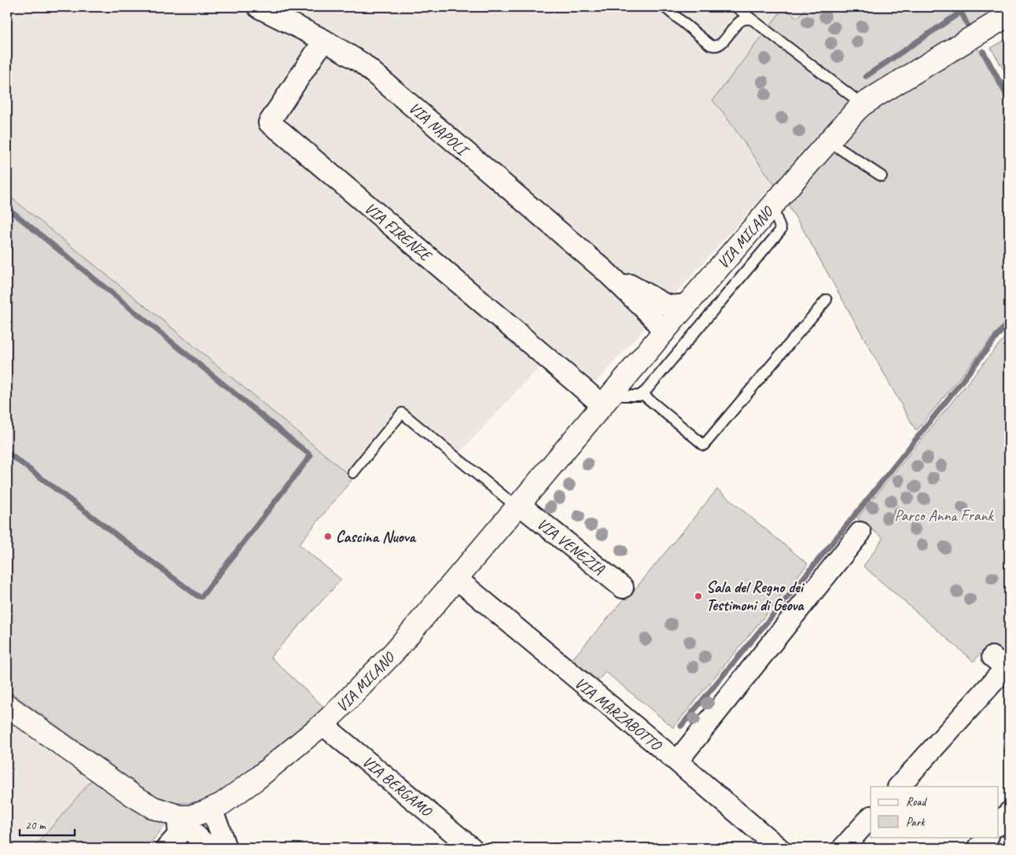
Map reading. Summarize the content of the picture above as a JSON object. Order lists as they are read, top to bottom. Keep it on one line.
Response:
{"streets":{"street":["VIA NAPOLI","VIA FIRENZE","VIA MILANO","VIA VENEZIA","VIA MARZABOTTO","VIA BERGAMO"]},"crossings":[["VIA NAPOLI","VIA FIRENZE"],["VIA NAPOLI","VIA MILANO"],["VIA FIRENZE","VIA MILANO"],["VIA MILANO","VIA VENEZIA"],["VIA MILANO","VIA MARZABOTTO"],["VIA MILANO","VIA BERGAMO"]],"parks":["Parco Anna Frank"],"places":["Cascina Nuova","Sala del Regno dei Testimoni di Geova"],"legend":["Road","Park"],"scale_bar":"20 m"}
